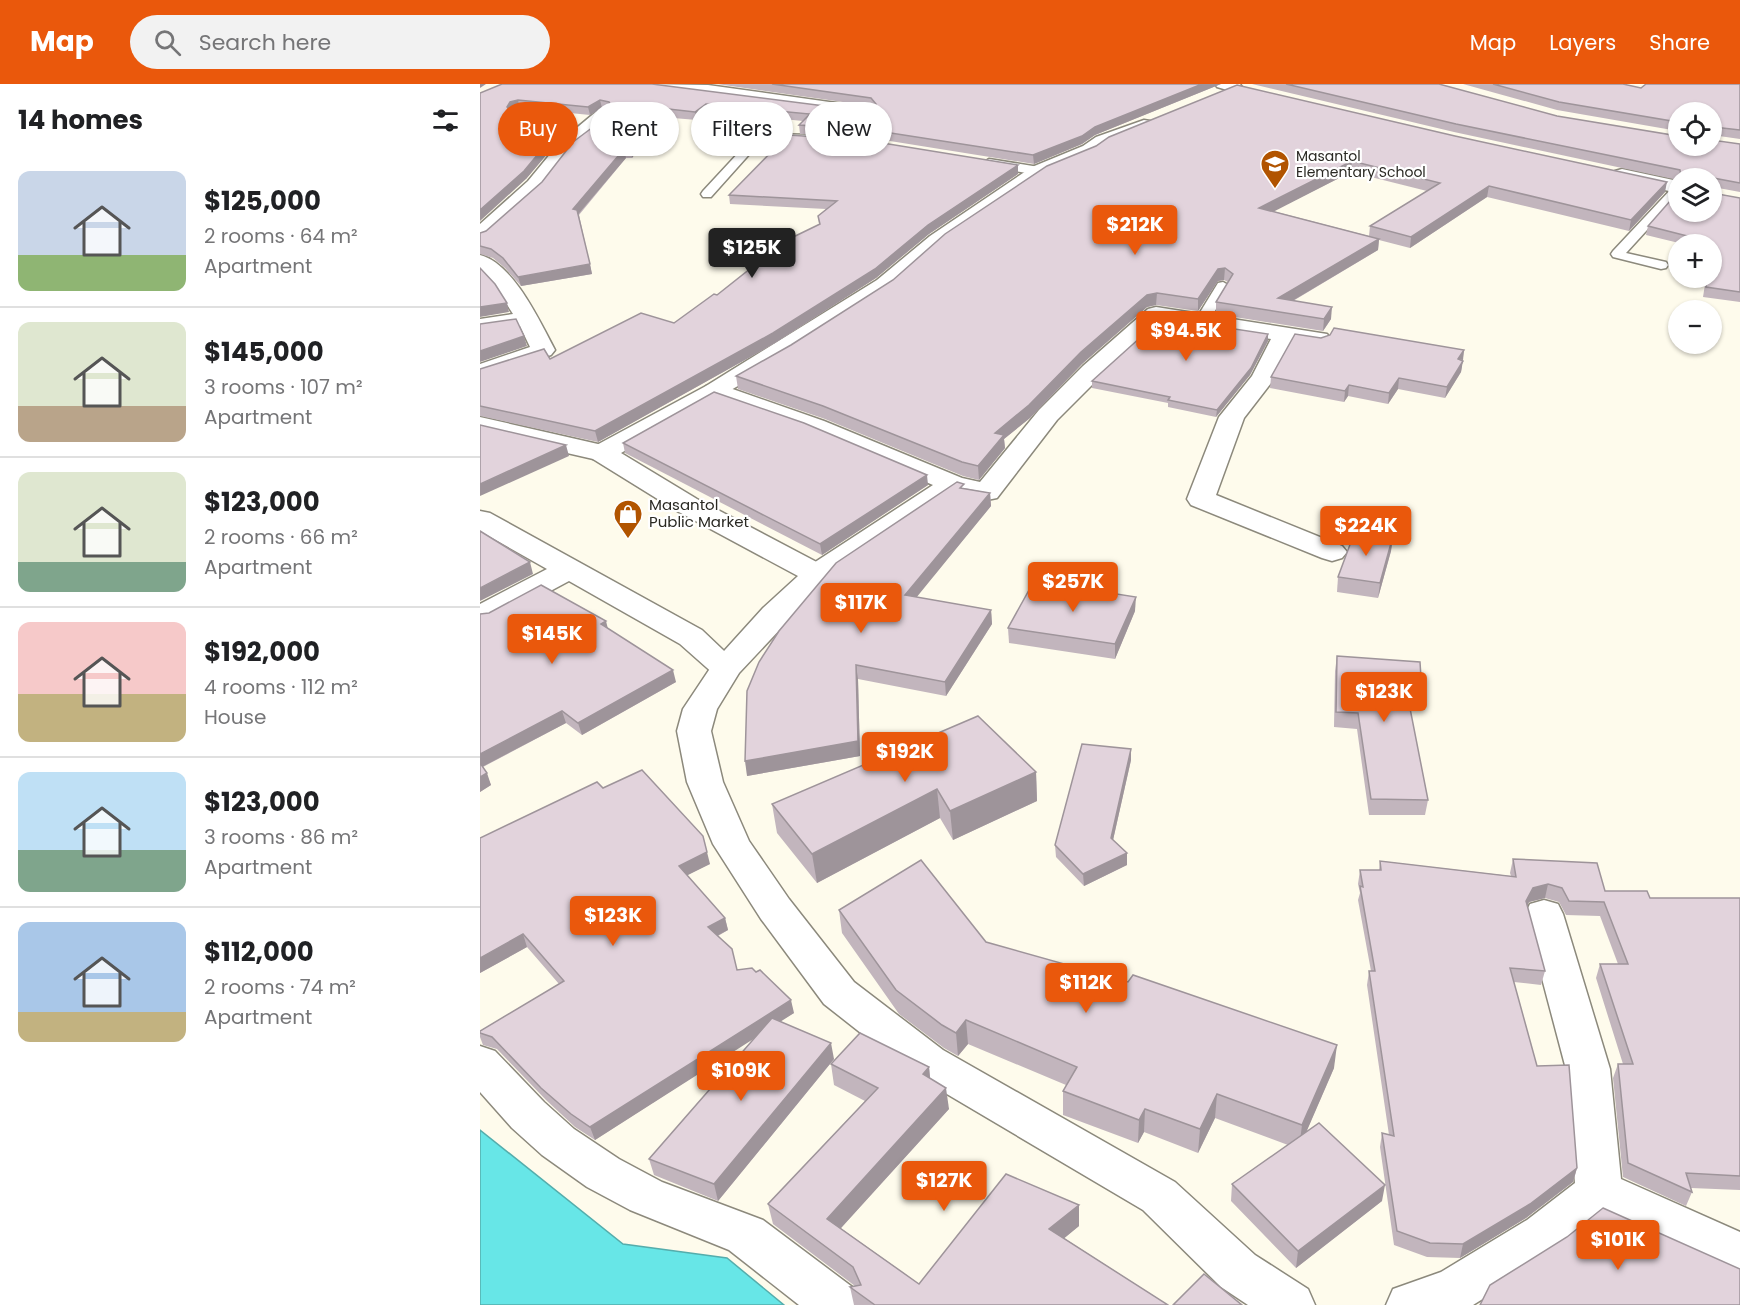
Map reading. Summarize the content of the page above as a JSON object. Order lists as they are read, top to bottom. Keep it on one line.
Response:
{"places":{"school or university":["Masantol Elementary School"],"shop":["Masantol Public Market"]},"page":{"header":"Map","search":"Search here","nav":["Map","Layers","Share"],"heading":"14 homes","map_buttons":["+","−"],"chip":["Buy","Rent","Filters","New"],"list":[{"name":"$125,000","note":"2 rooms · 64 m² · Apartment"},{"name":"$145,000","note":"3 rooms · 107 m² · Apartment"},{"name":"$123,000","note":"2 rooms · 66 m² · Apartment"},{"name":"$192,000","note":"4 rooms · 112 m² · House"},{"name":"$123,000","note":"3 rooms · 86 m² · Apartment"},{"name":"$112,000","note":"2 rooms · 74 m² · Apartment"}],"price":["$212K","$125K","$94.5K","$224K","$257K","$117K","$145K","$123K","$192K","$123K","$112K","$109K","$127K","$101K"]}}
